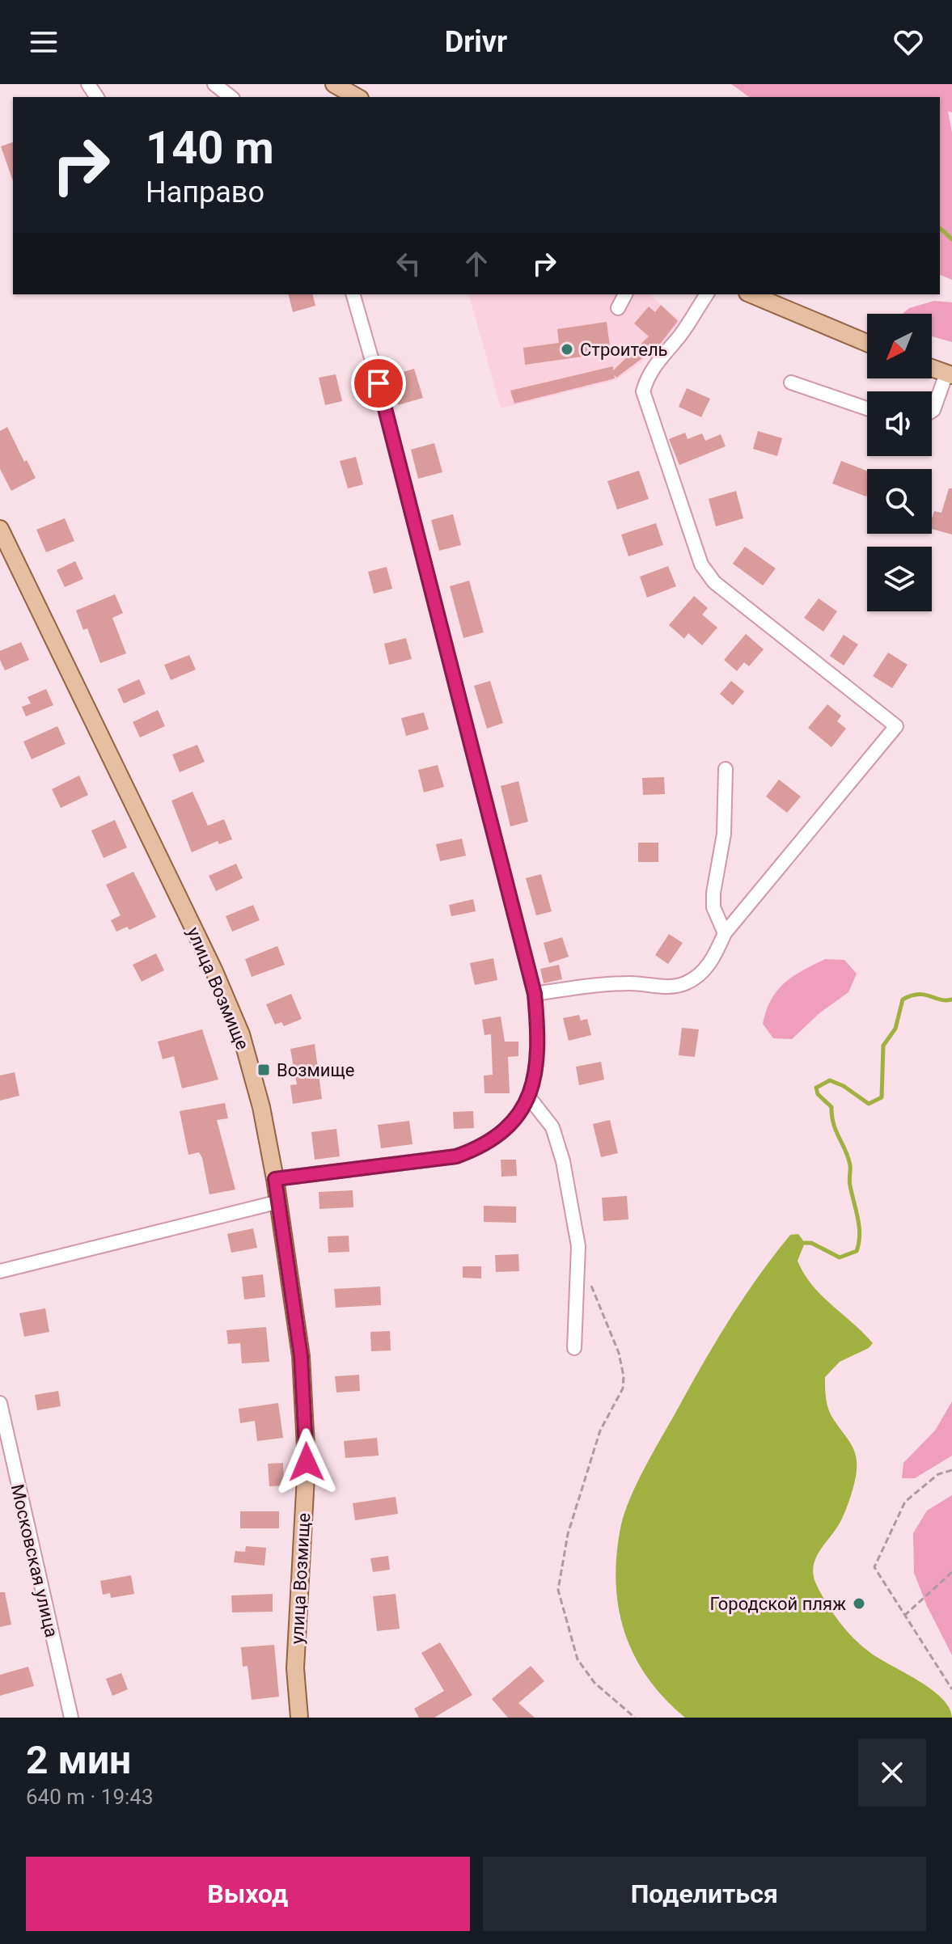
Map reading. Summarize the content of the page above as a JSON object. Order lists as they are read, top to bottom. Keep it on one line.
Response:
{"streets":{"main road":["улица Возмище"],"street":["Московская улица"]},"places":{"other":["Строитель","Городской пляж"],"transit":["Возмище"]},"north":"bottom left","page":{"header":"Drivr","turn":["140 m","Направо"],"heading":["2 мин","640 m · 19:43"],"buttons":["Выход","Поделиться"]}}
